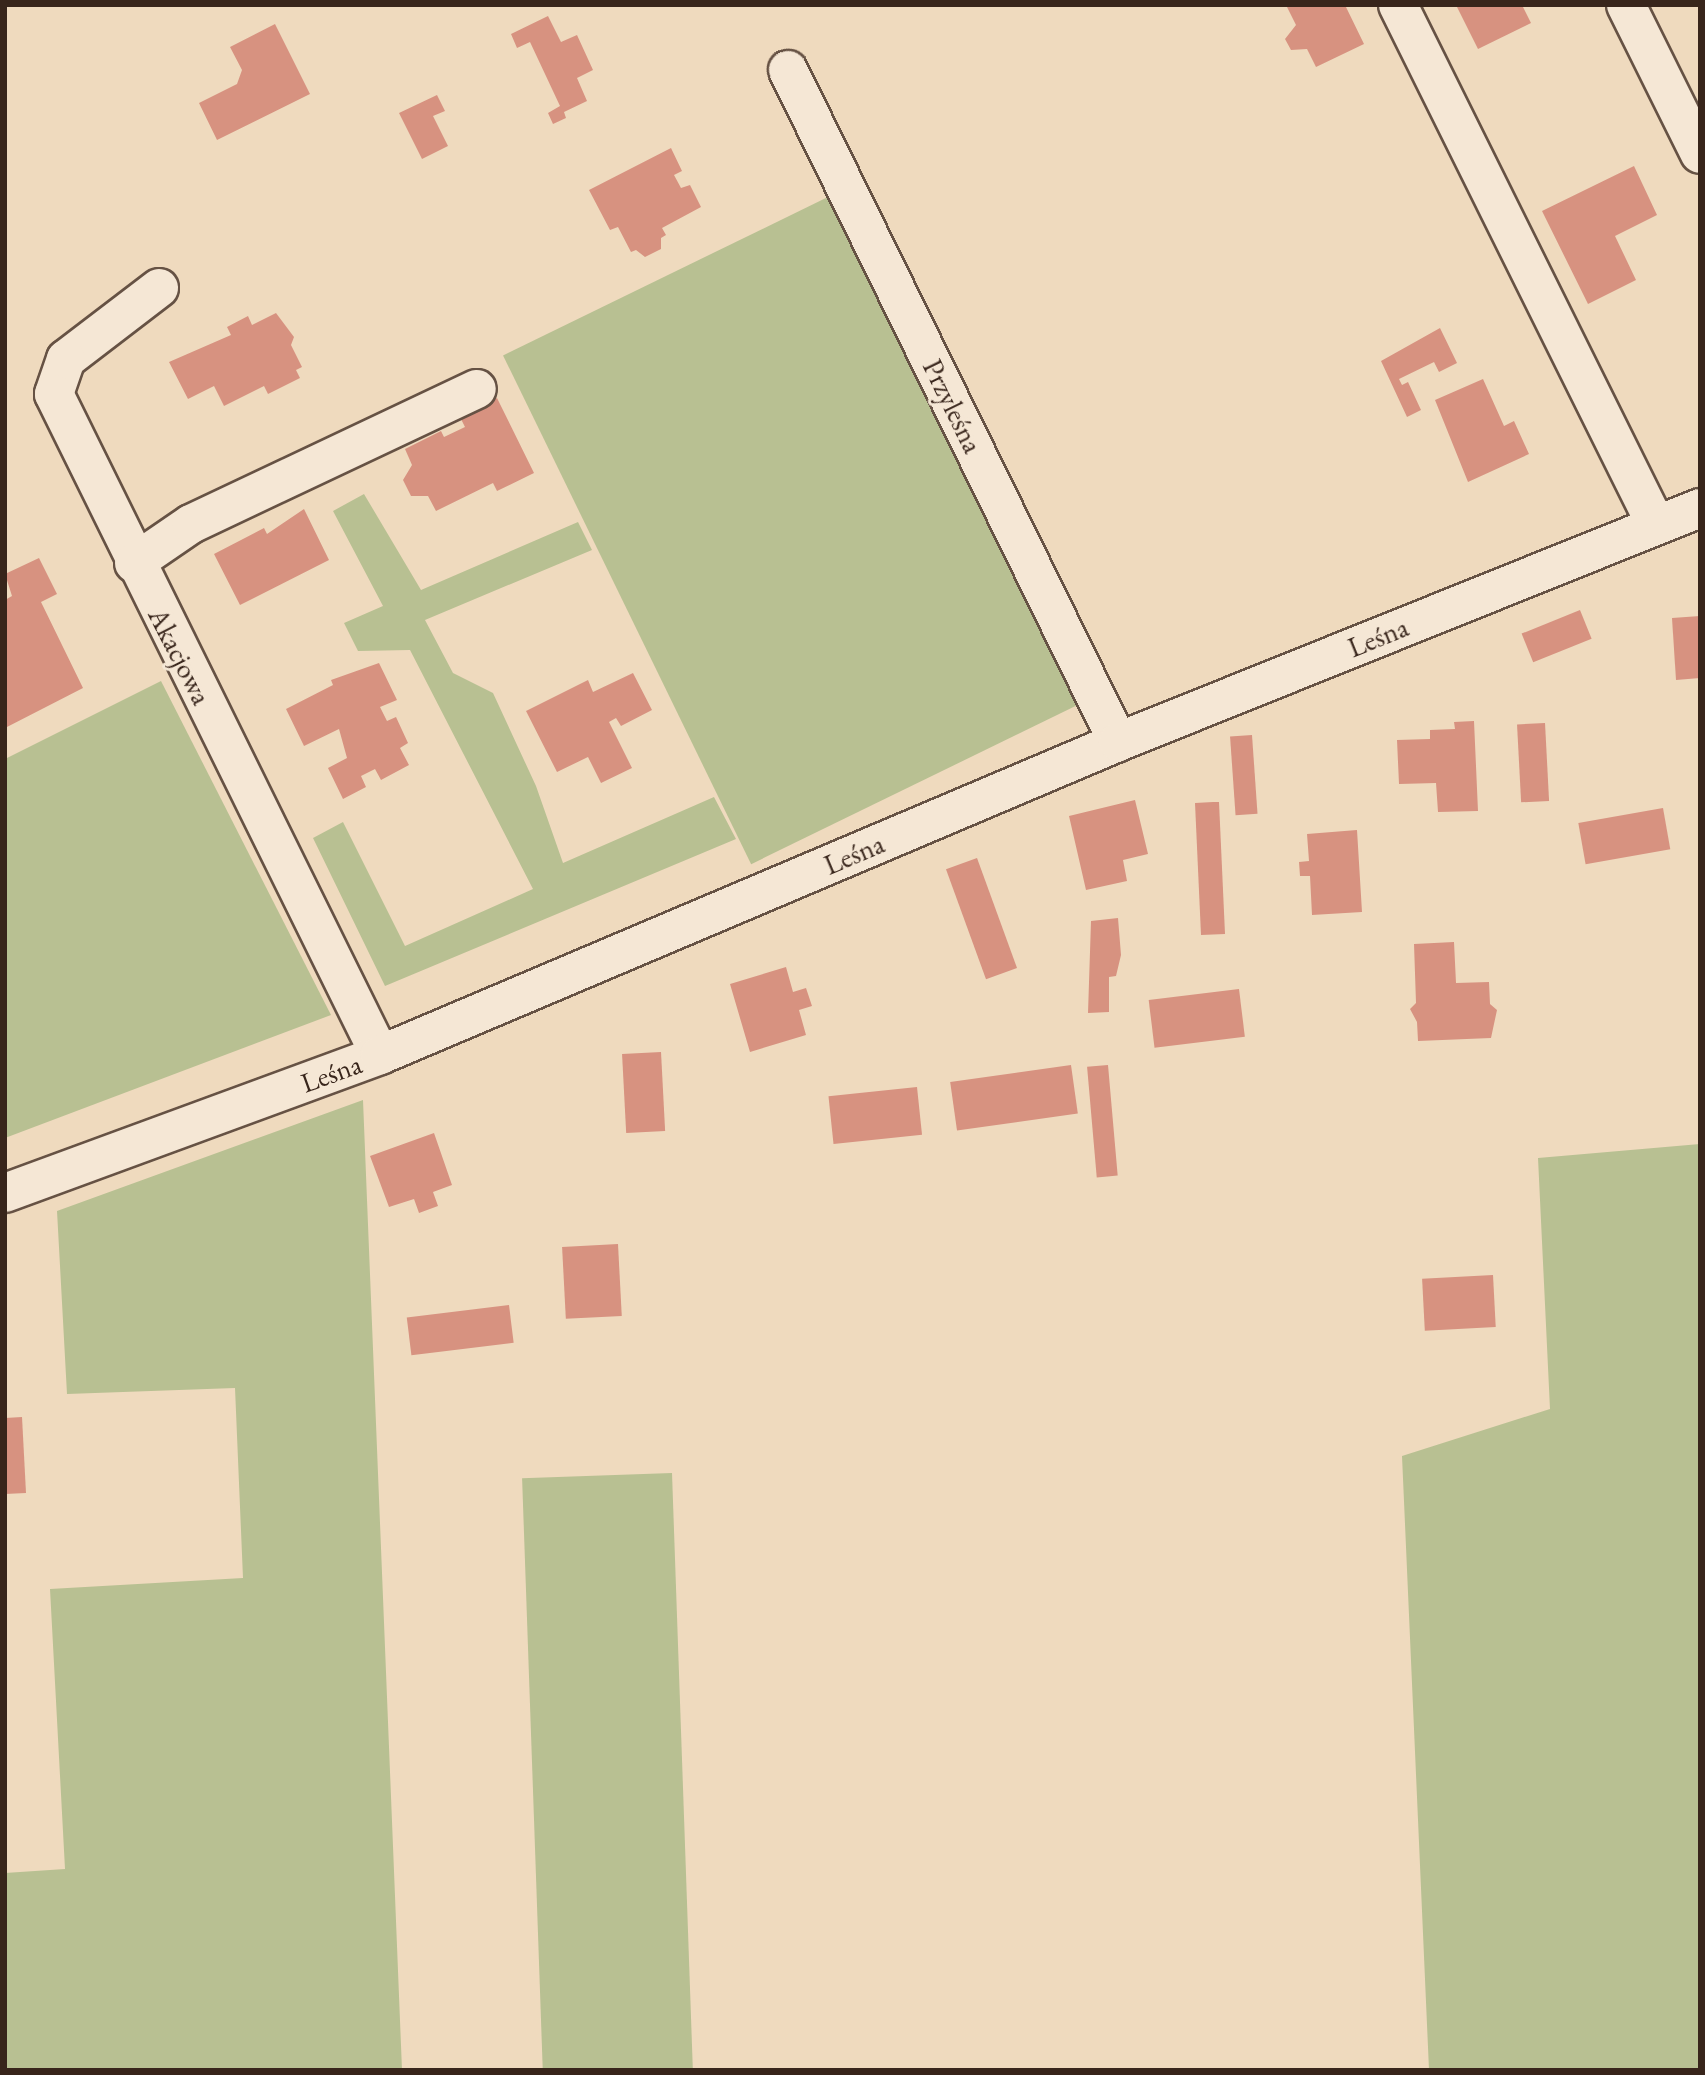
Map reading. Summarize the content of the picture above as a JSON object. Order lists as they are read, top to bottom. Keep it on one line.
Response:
{"streets":{"street":["Przyleśna","Leśna","Akacjowa"]},"crossings":[["Przyleśna","Leśna"],["Leśna","Akacjowa"]]}
